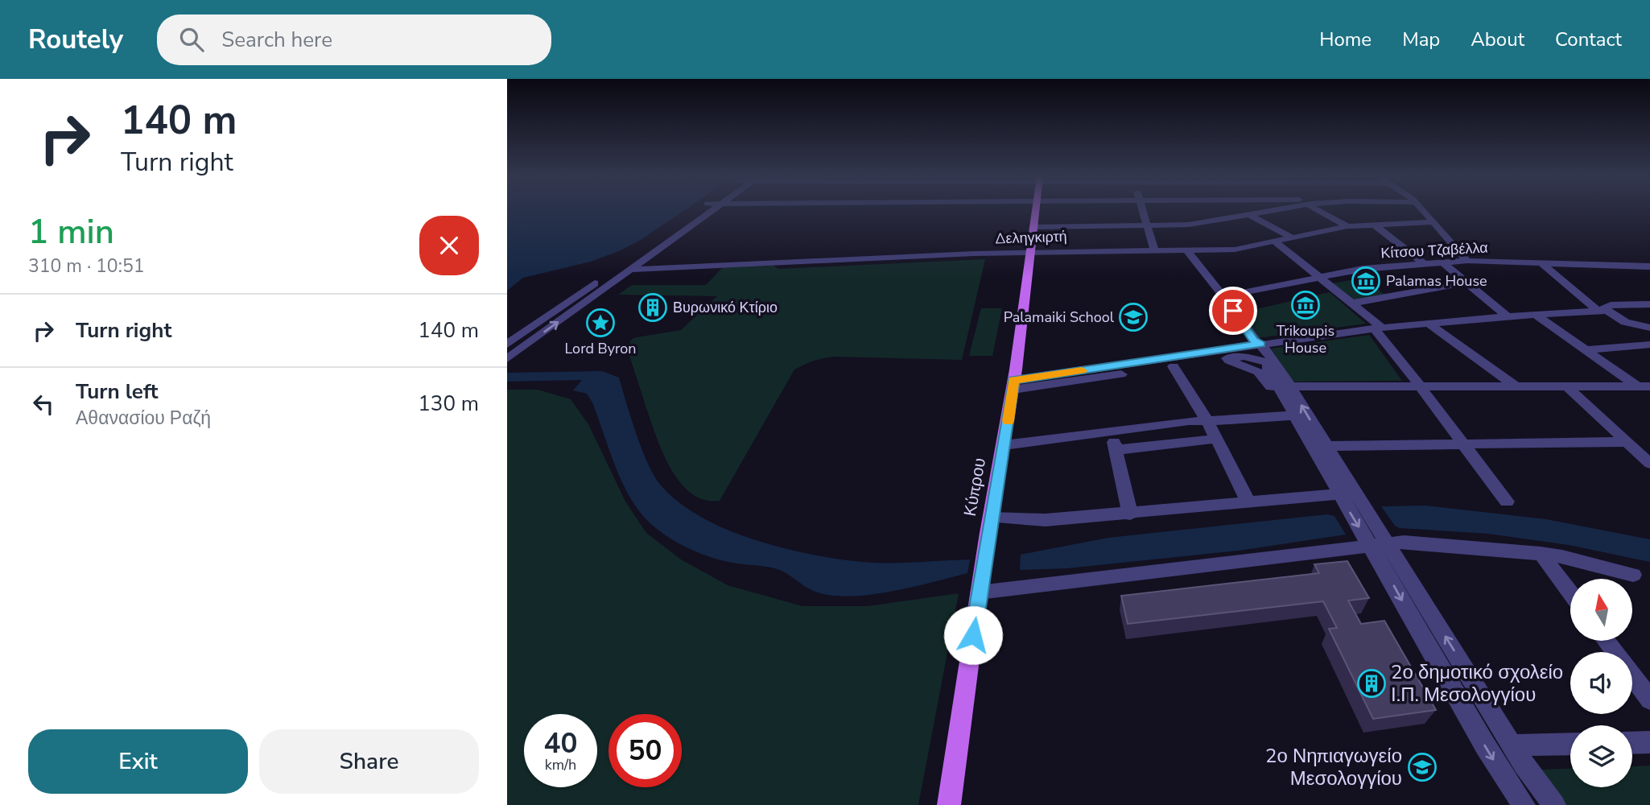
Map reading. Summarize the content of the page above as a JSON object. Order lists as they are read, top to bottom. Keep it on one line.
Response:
{"streets":{"main road":["Κύπρου"],"street":["Δεληγκιρτή","Κίτσου Τζαβέλλα"]},"crossings":[["Δεληγκιρτή","Κύπρου"]],"places":{"museum":["Palamas House","Trikoupis House"],"building":["Βυρωνικό Κτίριο","2ο δημοτικό σχολείο Ι.Π. Μεσολογγίου"],"school or university":["Palamaiki School","2ο Νηπιαγωγείο Μεσολογγίου"],"place":["Lord Byron"]},"north":"top","page":{"header":"Routely","search":"Search here","nav":["Home","Map","About","Contact"],"turn":["140 m","Turn right"],"heading":["1 min","310 m · 10:51"],"list":[{"name":"Turn right","value":"140 m"},{"name":"Turn left","note":"Αθανασίου Ραζή","value":"130 m"}],"speed":"40 km/h","limit":"50","buttons":["Exit","Share"]}}
